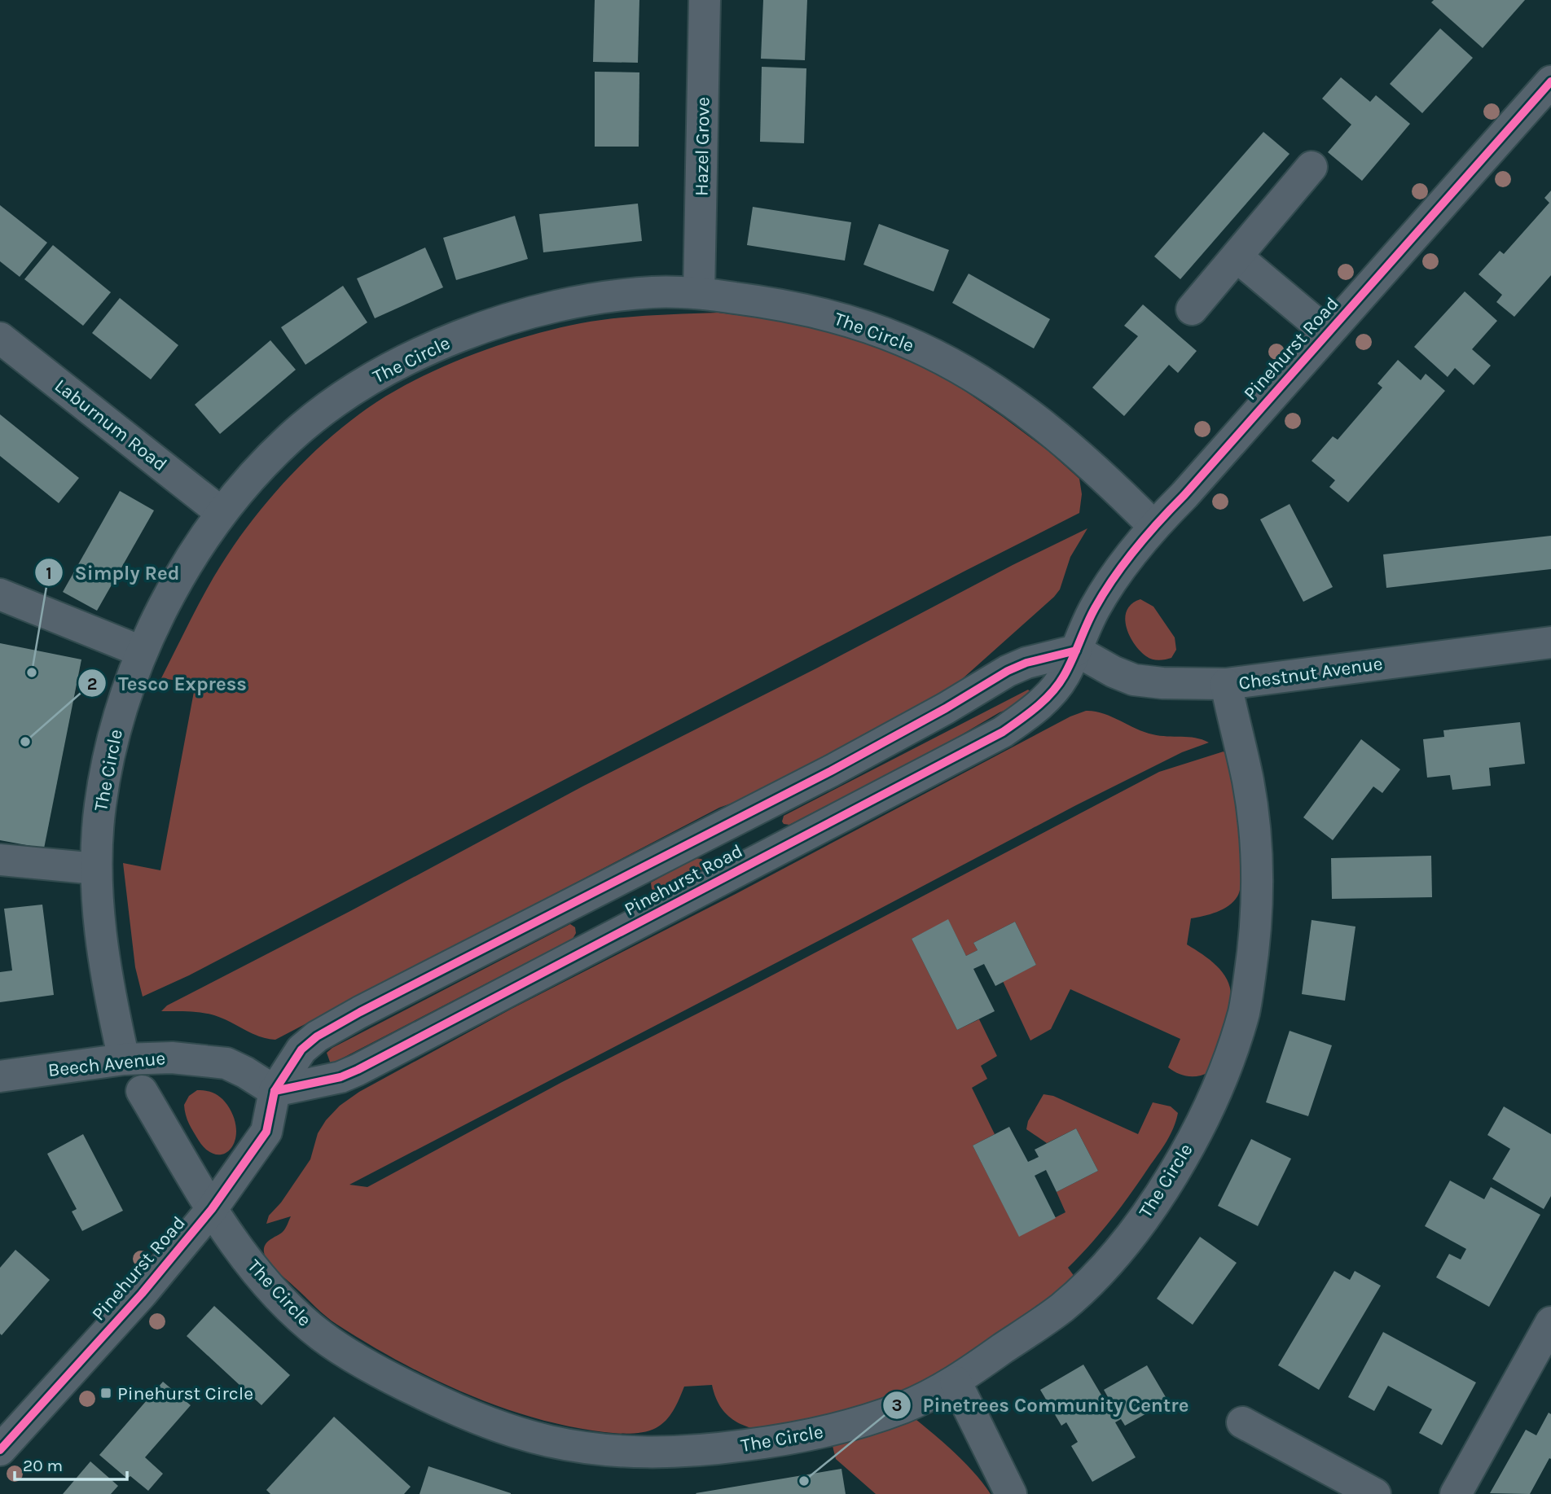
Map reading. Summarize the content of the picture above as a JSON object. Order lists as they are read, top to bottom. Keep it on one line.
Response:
{"streets":{"street":["Hazel Grove","The Circle","Pinehurst Road","Laburnum Road","Chestnut Avenue","Beech Avenue"]},"crossings":[["Hazel Grove","The Circle"],["The Circle","Pinehurst Road"],["The Circle","Laburnum Road"],["The Circle","Chestnut Avenue"],["The Circle","Beech Avenue"],["Pinehurst Road","Chestnut Avenue"],["Pinehurst Road","Beech Avenue"]],"places":{"other":["Simply Red","Tesco Express","Pinetrees Community Centre"],"transit":["Pinehurst Circle"]},"scale_bar":"20 m"}
